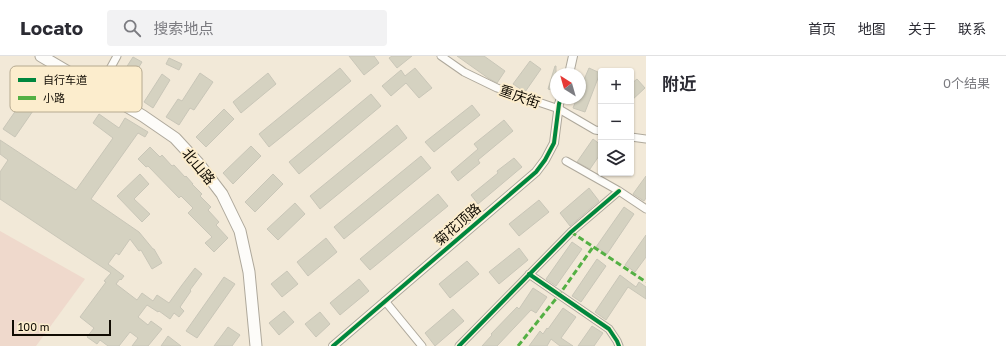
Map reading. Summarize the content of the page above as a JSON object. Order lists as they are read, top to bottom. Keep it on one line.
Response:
{"streets":{"main road":["北山路"],"street":["重庆街","菊花顶路"]},"crossings":[["重庆街","菊花顶路"]],"legend":["自行车道","小路"],"scale_bar":"100 m","north":"top left","page":{"header":"Locato","search":"搜索地点","nav":["首页","地图","关于","联系"],"heading":["附近","0个结果"],"map_buttons":["+","−"],"scale":"100 m"}}
